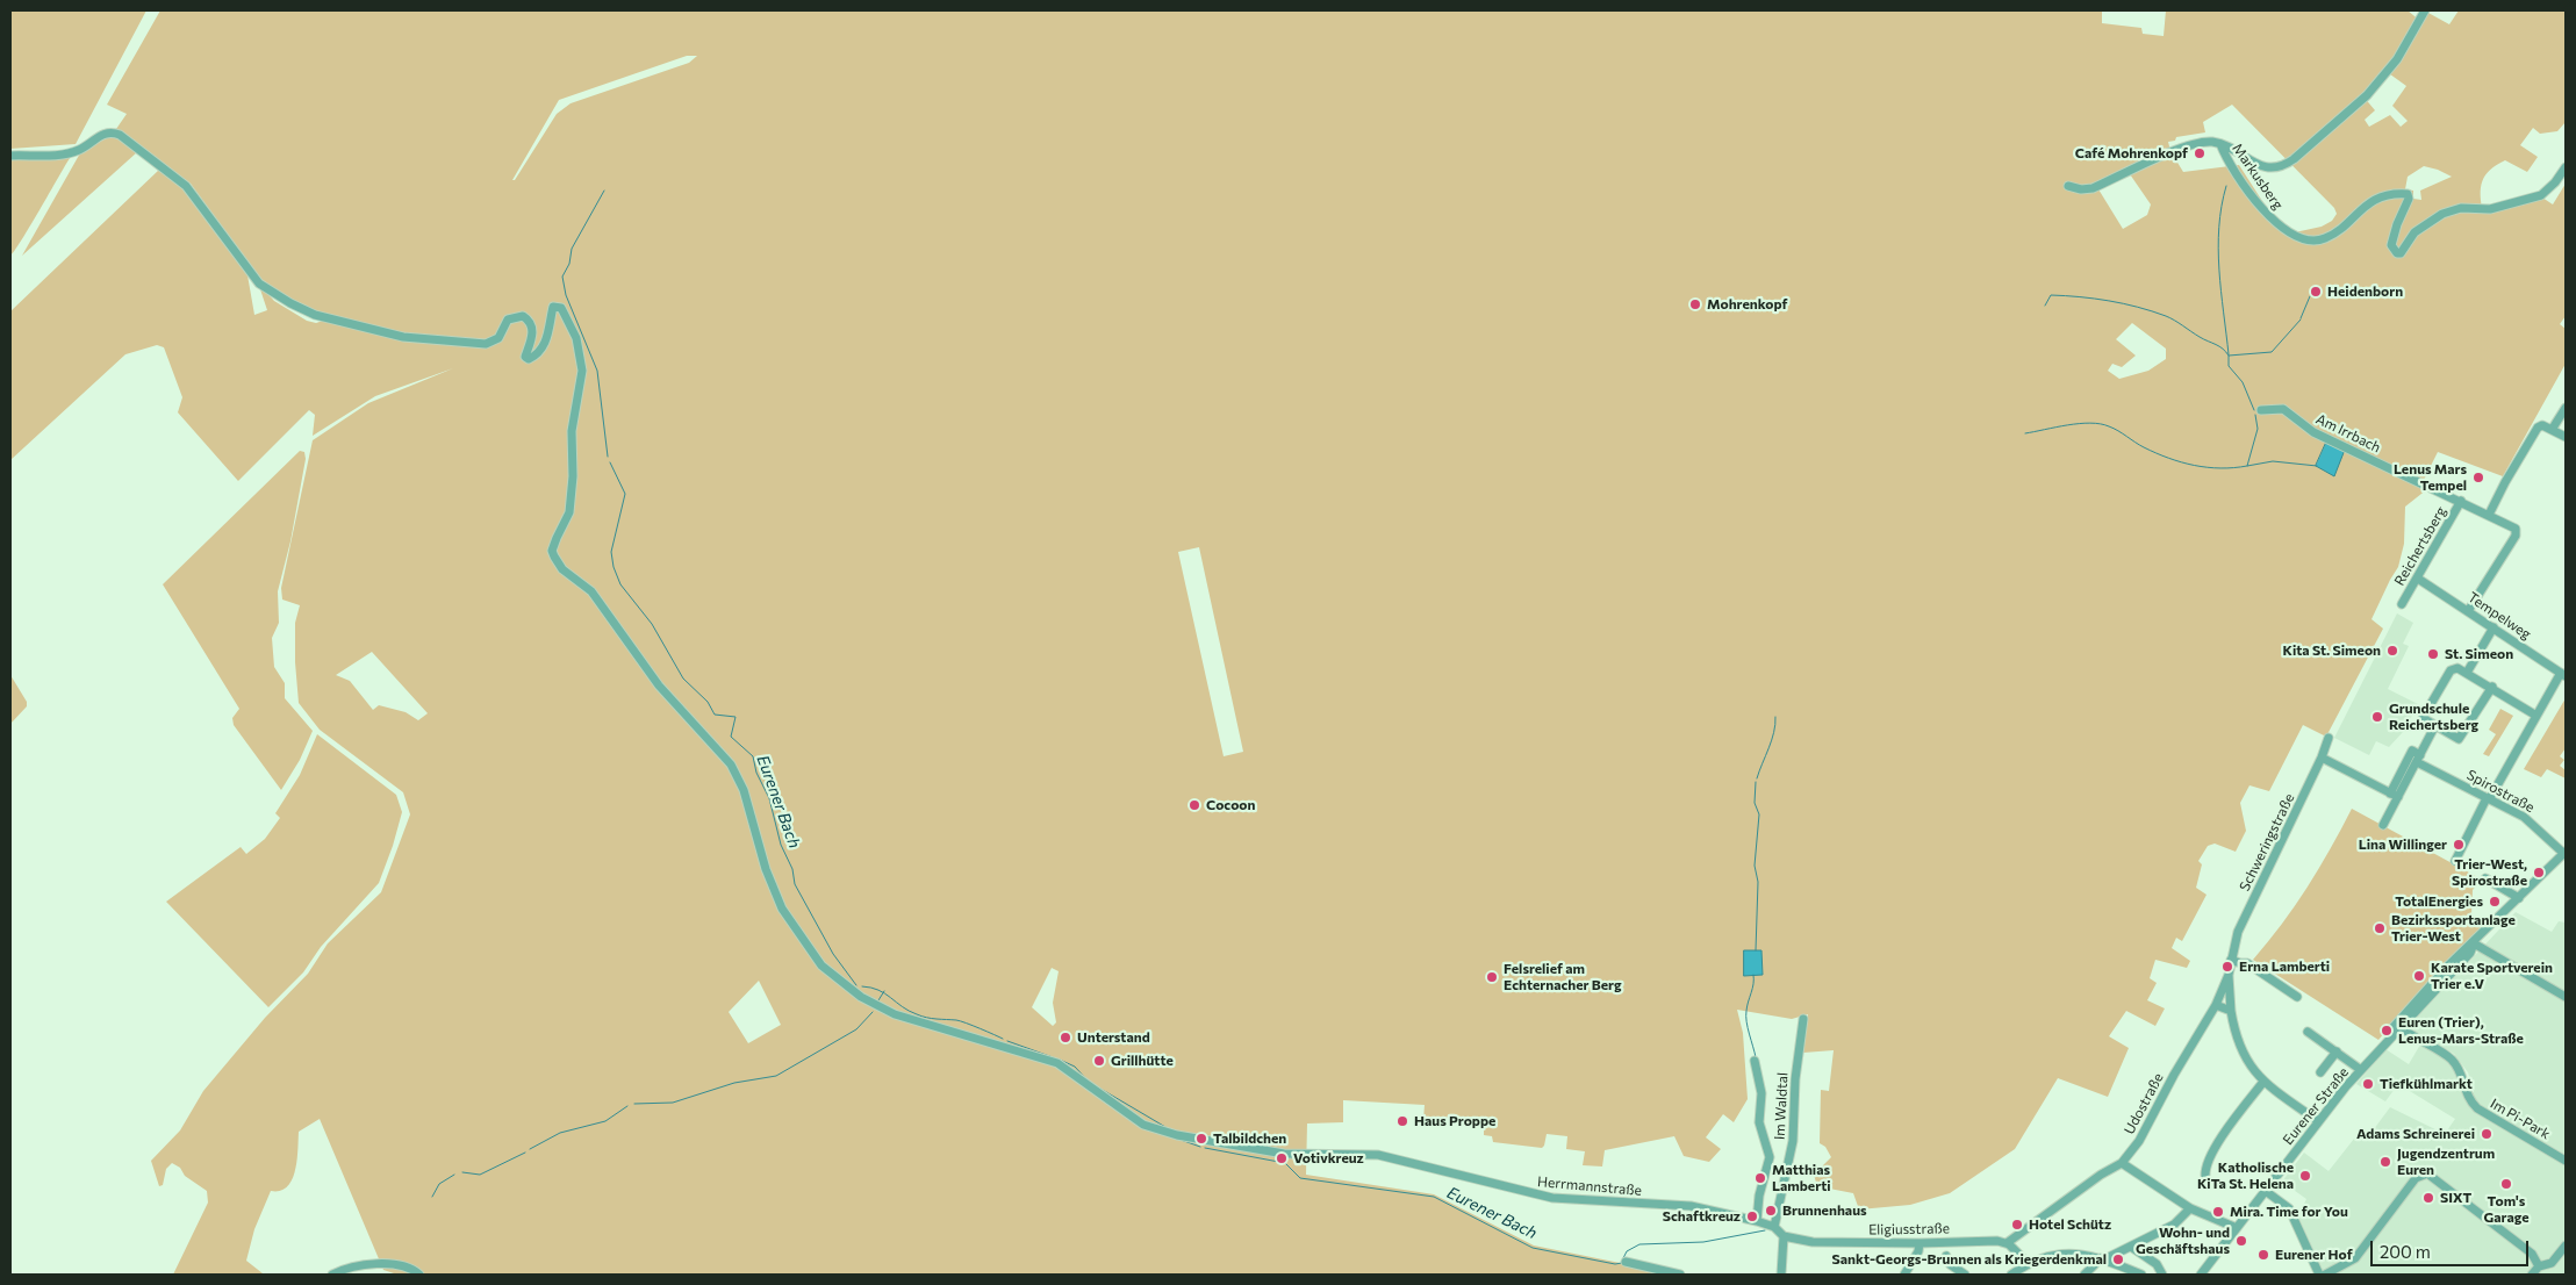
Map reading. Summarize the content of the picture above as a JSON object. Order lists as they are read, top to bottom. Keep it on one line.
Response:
{"streets":{"street":["Markusberg","Am Irrbach","Reichertsberg","Tempelweg","Spirostraße","Schweringstraße","Udostraße","Im Waldtal","Eurener Straße","Im Pi-Park","Herrmannstraße","Eligiusstraße"]},"crossings":[["Am Irrbach","Reichertsberg"],["Am Irrbach","Tempelweg"],["Reichertsberg","Tempelweg"],["Spirostraße","Eurener Straße"],["Schweringstraße","Udostraße"],["Udostraße","Eligiusstraße"],["Im Waldtal","Herrmannstraße"],["Eurener Straße","Im Pi-Park"],["Herrmannstraße","Eligiusstraße"]],"water":["Eurener Bach"],"places":["Café Mohrenkopf","Heidenborn","Mohrenkopf","Lenus Mars Tempel","Kita St. Simeon","St. Simeon","Grundschule Reichertsberg","Cocoon","Lina Willinger","Trier-West, Spirostraße","TotalEnergies","Bezirkssportanlage Trier-West","Erna Lamberti","Karate Sportverein Trier e.V","Felsrelief am Echternacher Berg","Euren (Trier), Lenus-Mars-Straße","Unterstand","Grillhütte","Tiefkühlmarkt","Haus Proppe","Adams Schreinerei","Talbildchen","Votivkreuz","Jugendzentrum Euren","Katholische KiTa St. Helena","Matthias Lamberti","Tom's Garage","SIXT","Brunnenhaus","Mira. Time for You","Schaftkreuz","Hotel Schütz","Wohn- und Geschäftshaus","Eurener Hof","Sankt-Georgs-Brunnen als Kriegerdenkmal"],"scale_bar":"200 m"}
